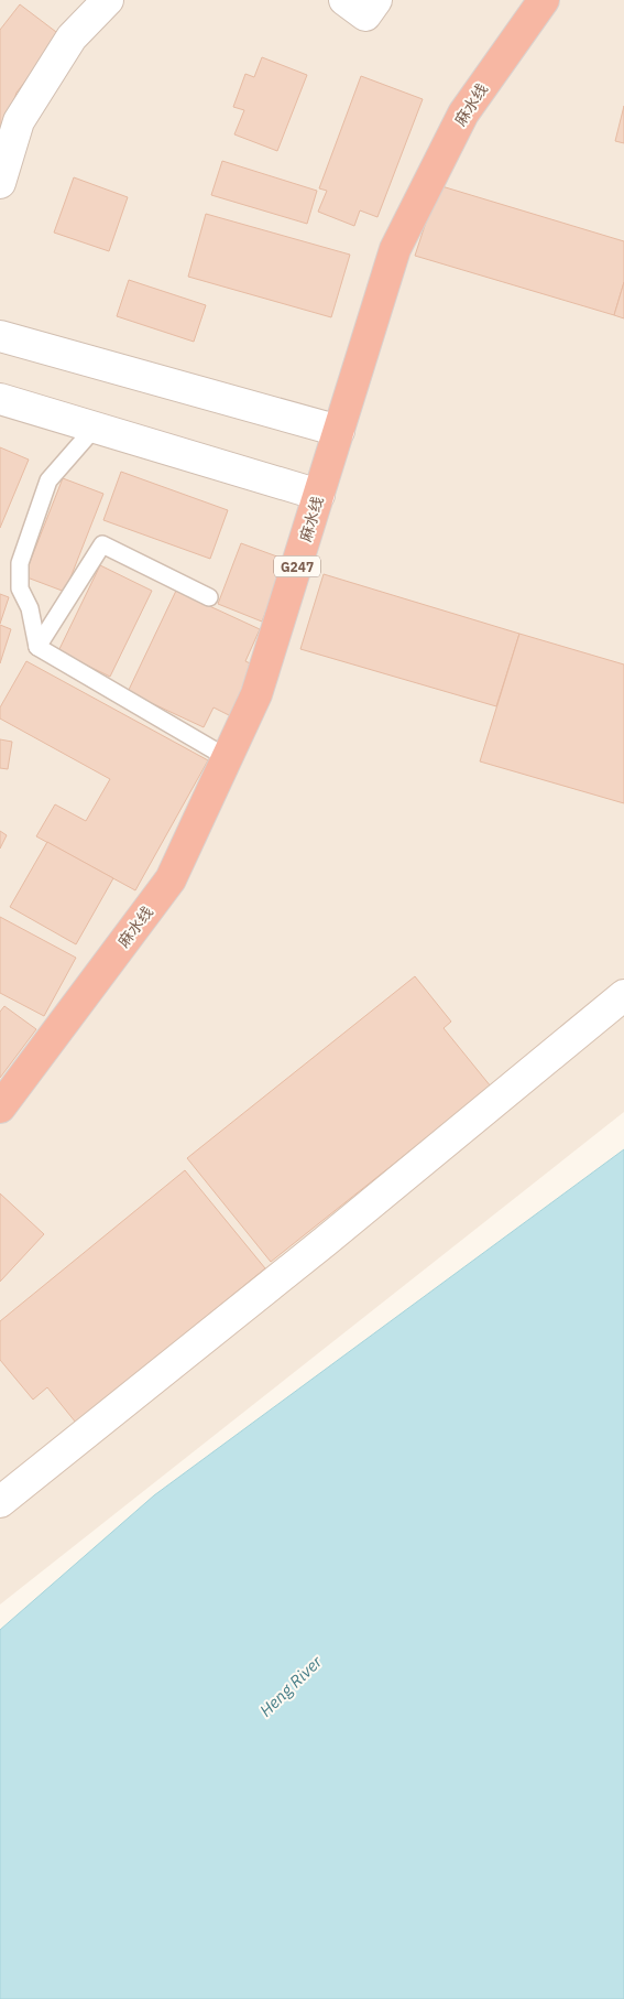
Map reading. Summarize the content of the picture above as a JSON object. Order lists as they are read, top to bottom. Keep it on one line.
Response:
{"streets":{"highway":["麻水线","G247"]},"water":["Heng River"]}
